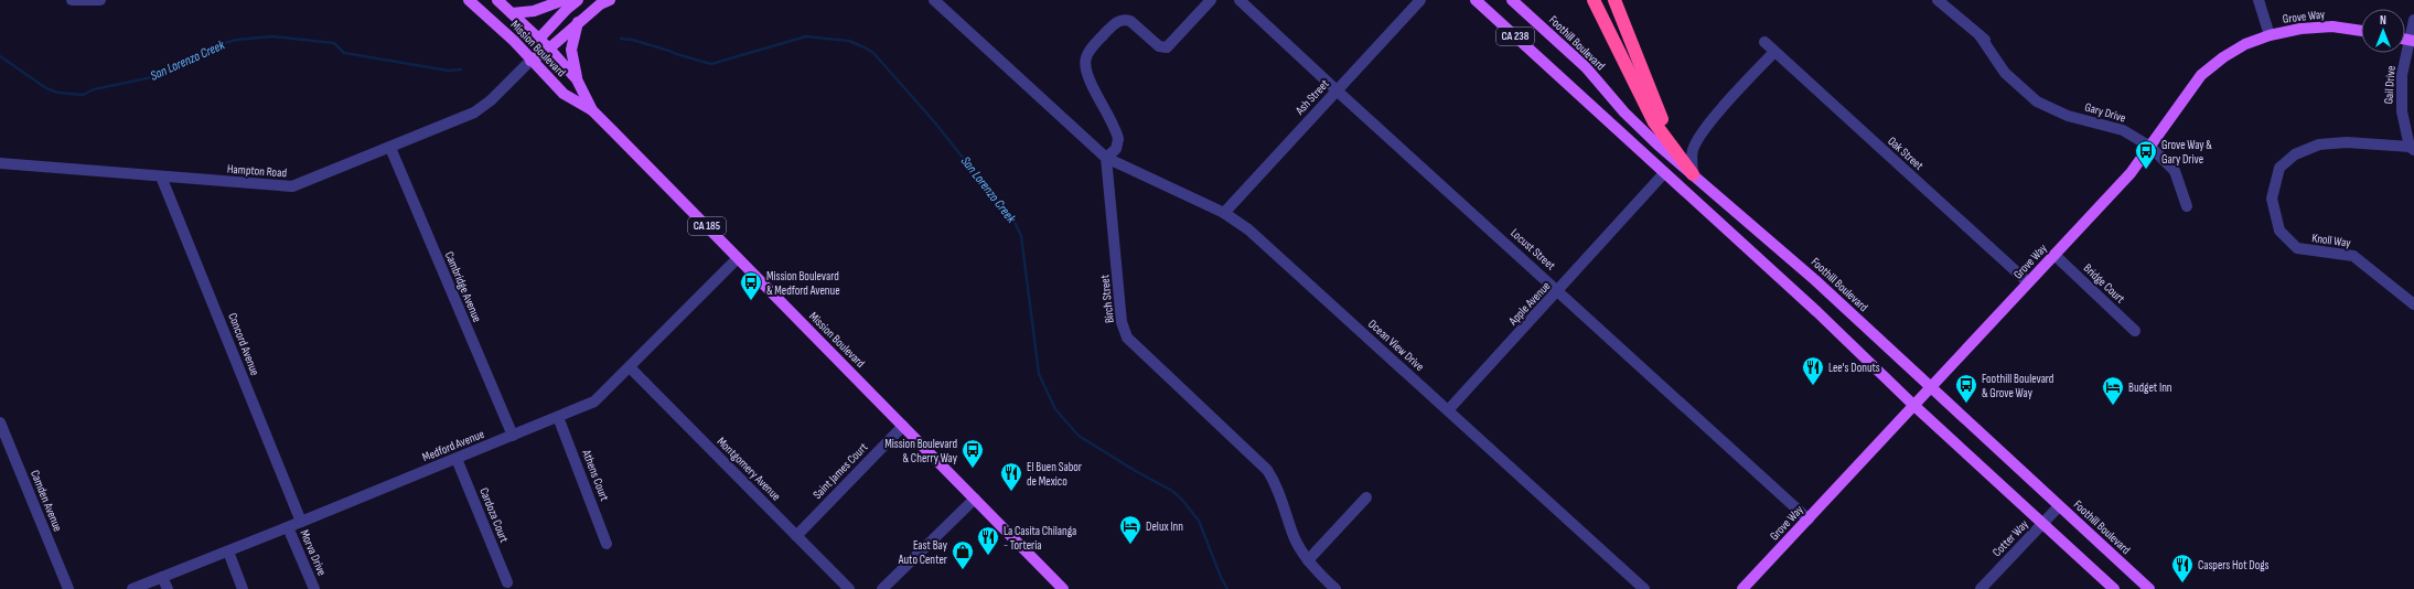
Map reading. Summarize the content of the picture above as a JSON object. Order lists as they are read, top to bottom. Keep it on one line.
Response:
{"streets":{"main road":["Grove Way","CA 238","Foothill Boulevard","Mission Boulevard","CA 185"],"street":["Gail Drive","Ash Street","Gary Drive","Oak Street","Hampton Road","Knoll Way","Locust Street","Bridge Court","Cambridge Avenue","Birch Street","Apple Avenue","Concord Avenue","Ocean View Drive","Medford Avenue","Montgomery Avenue","Saint James Court","Athens Court","Camden Avenue","Cardoza Court","Cotter Way","Morva Drive"]},"crossings":[["Grove Way","Foothill Boulevard"],["Grove Way","Gary Drive"],["Grove Way","Oak Street"],["Grove Way","Locust Street"],["Grove Way","Bridge Court"],["CA 238","Apple Avenue"],["Foothill Boulevard","Cotter Way"],["Mission Boulevard","Hampton Road"],["Mission Boulevard","Medford Avenue"],["Mission Boulevard","Saint James Court"],["Gail Drive","Knoll Way"],["Ash Street","Locust Street"],["Ash Street","Ocean View Drive"],["Hampton Road","Cambridge Avenue"],["Hampton Road","Concord Avenue"],["Locust Street","Apple Avenue"],["Cambridge Avenue","Medford Avenue"],["Birch Street","Ocean View Drive"],["Apple Avenue","Ocean View Drive"],["Concord Avenue","Medford Avenue"],["Medford Avenue","Montgomery Avenue"],["Medford Avenue","Athens Court"],["Medford Avenue","Cardoza Court"],["Medford Avenue","Morva Drive"],["Montgomery Avenue","Saint James Court"]],"water":["San Lorenzo Creek"],"places":{"bus stop":["Grove Way & Gary Drive","Mission Boulevard & Medford Avenue","Foothill Boulevard & Grove Way","Mission Boulevard & Cherry Way"],"restaurant":["Lee's Donuts","El Buen Sabor de Mexico","La Casita Chilanga - Torteria","Caspers Hot Dogs"],"hotel":["Budget Inn","Delux Inn"],"shop":["East Bay Auto Center"]},"north":"top"}
